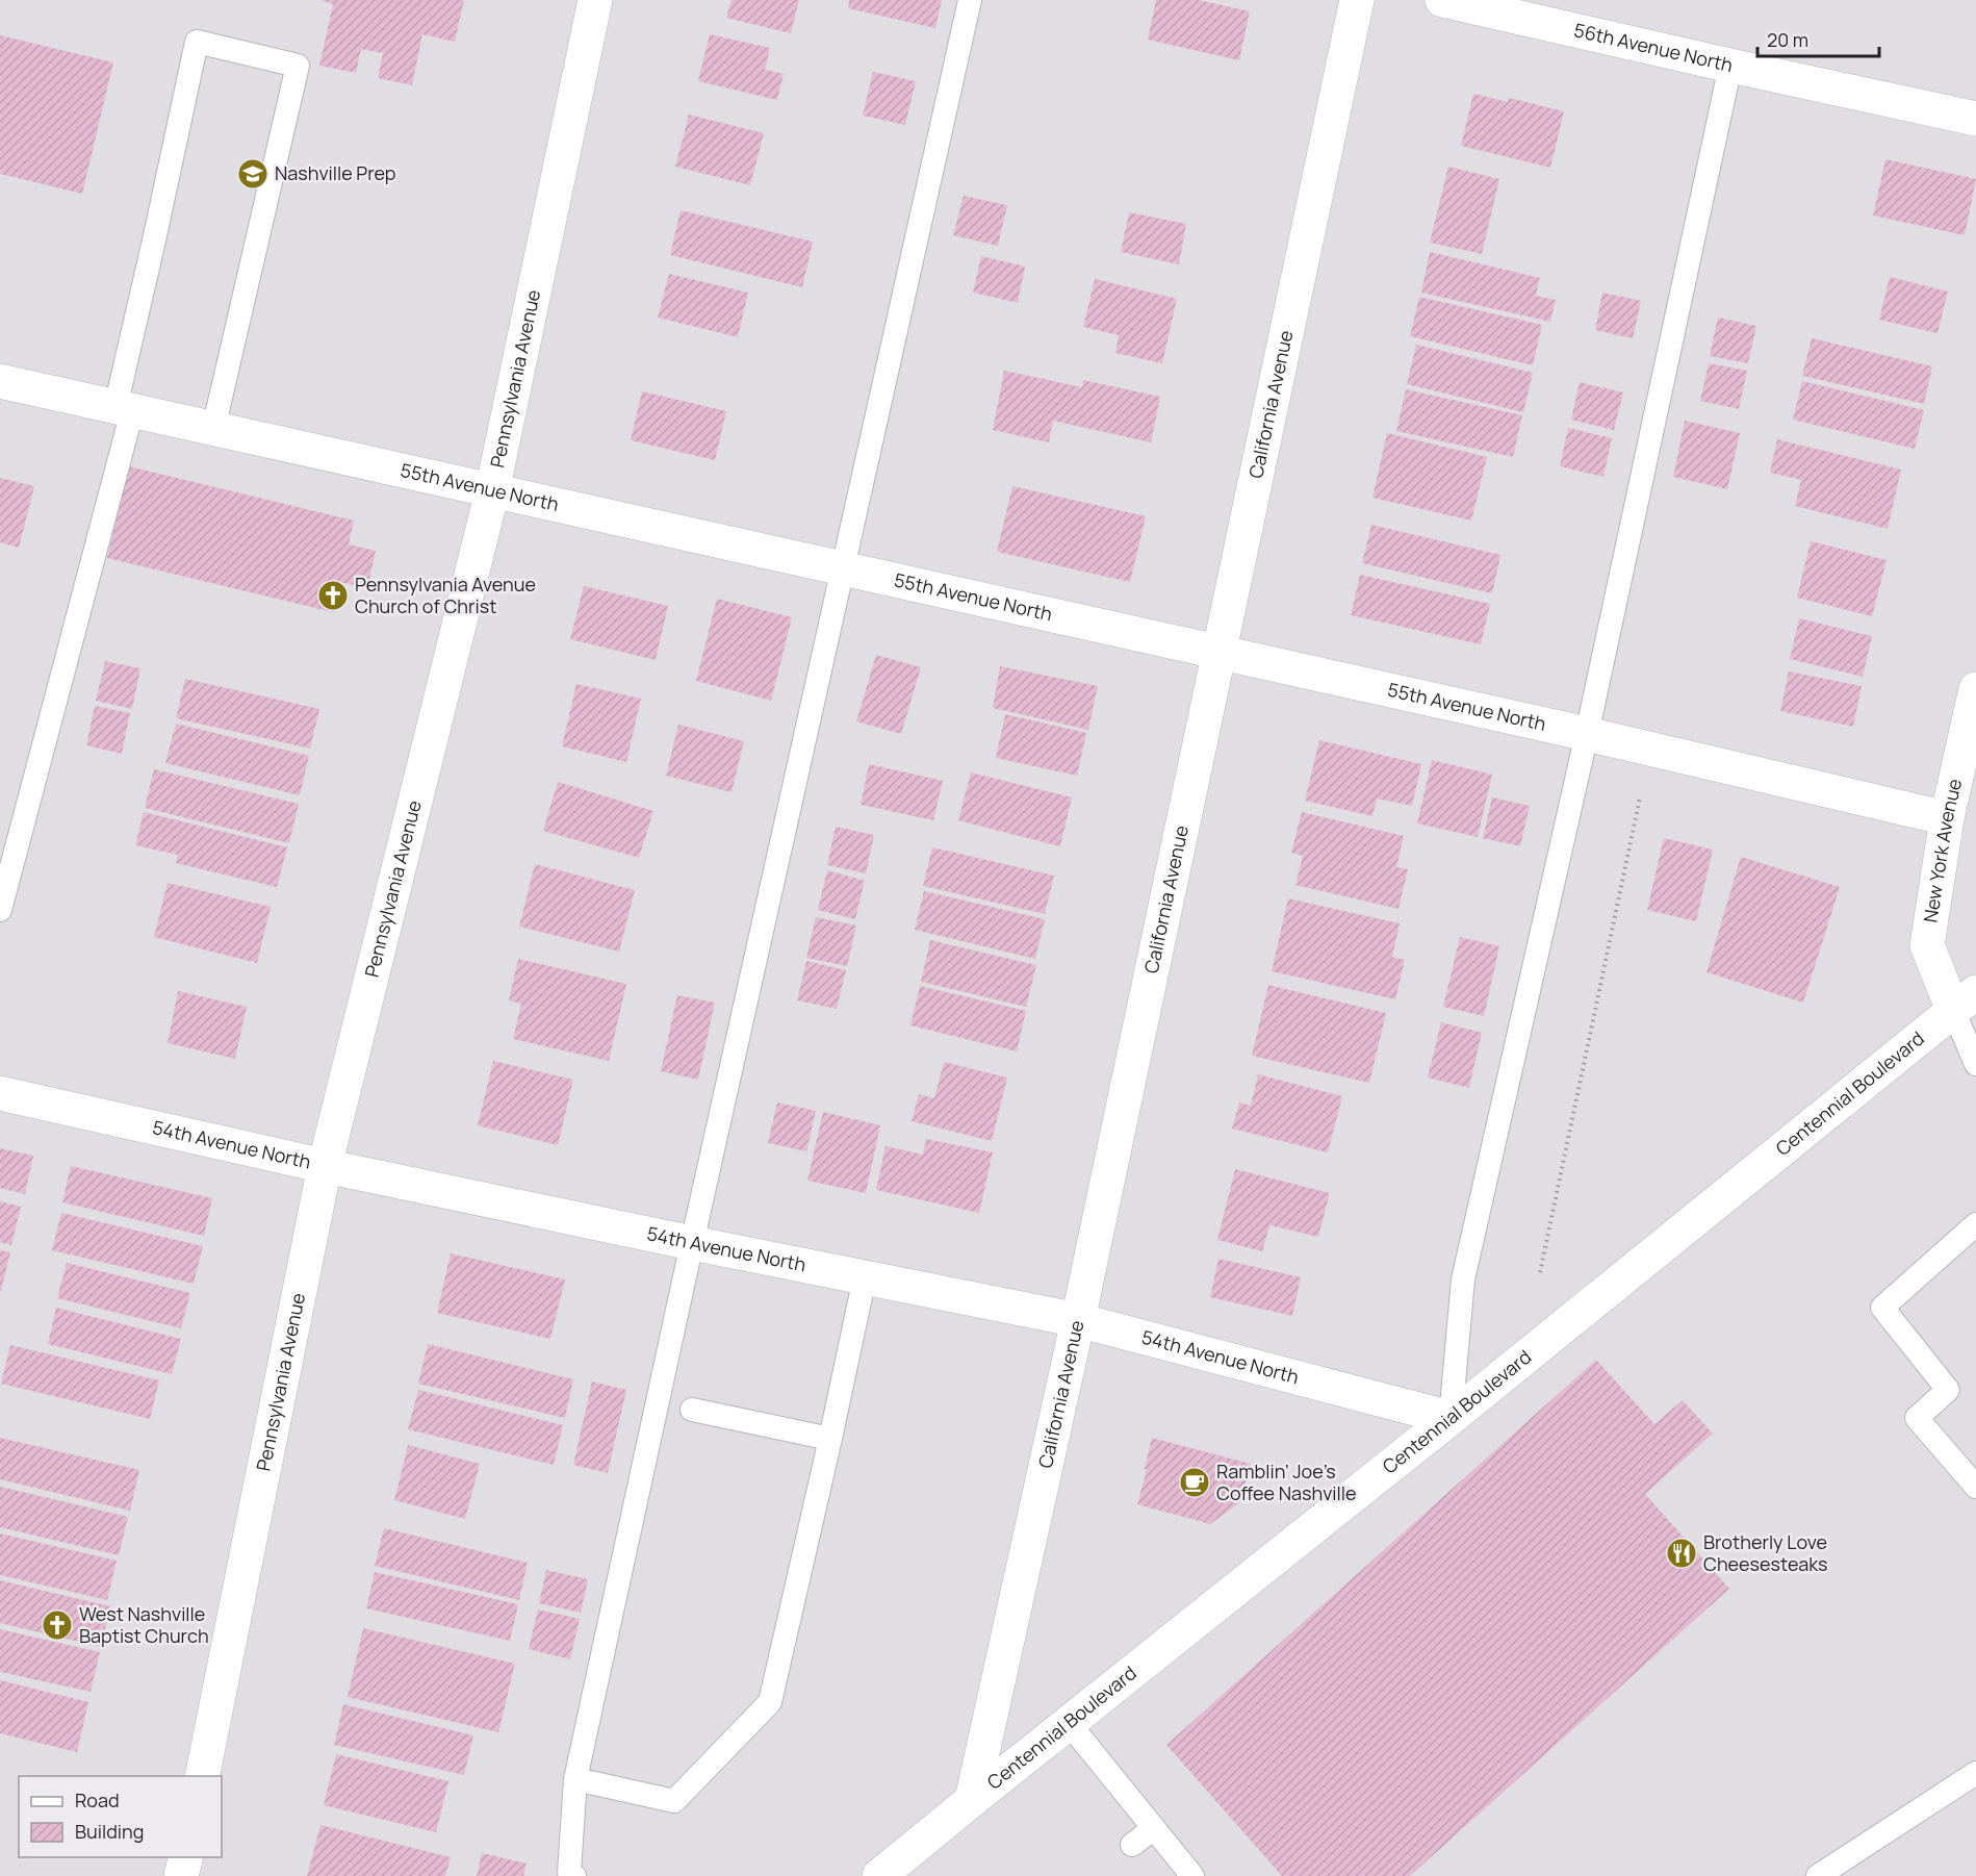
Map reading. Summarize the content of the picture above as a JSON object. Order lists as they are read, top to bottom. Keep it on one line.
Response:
{"streets":{"street":["56th Avenue North","Pennsylvania Avenue","California Avenue","55th Avenue North","New York Avenue","Centennial Boulevard","54th Avenue North"]},"crossings":[["Pennsylvania Avenue","55th Avenue North"],["Pennsylvania Avenue","54th Avenue North"],["California Avenue","55th Avenue North"],["California Avenue","Centennial Boulevard"],["California Avenue","54th Avenue North"],["55th Avenue North","New York Avenue"],["New York Avenue","Centennial Boulevard"],["Centennial Boulevard","54th Avenue North"]],"places":{"school or university":["Nashville Prep"],"church":["Pennsylvania Avenue Church of Christ","West Nashville Baptist Church"],"cafe":["Ramblin’ Joe’s Coffee Nashville"],"restaurant":["Brotherly Love Cheesesteaks"]},"legend":["Road","Building"],"scale_bar":"20 m"}
